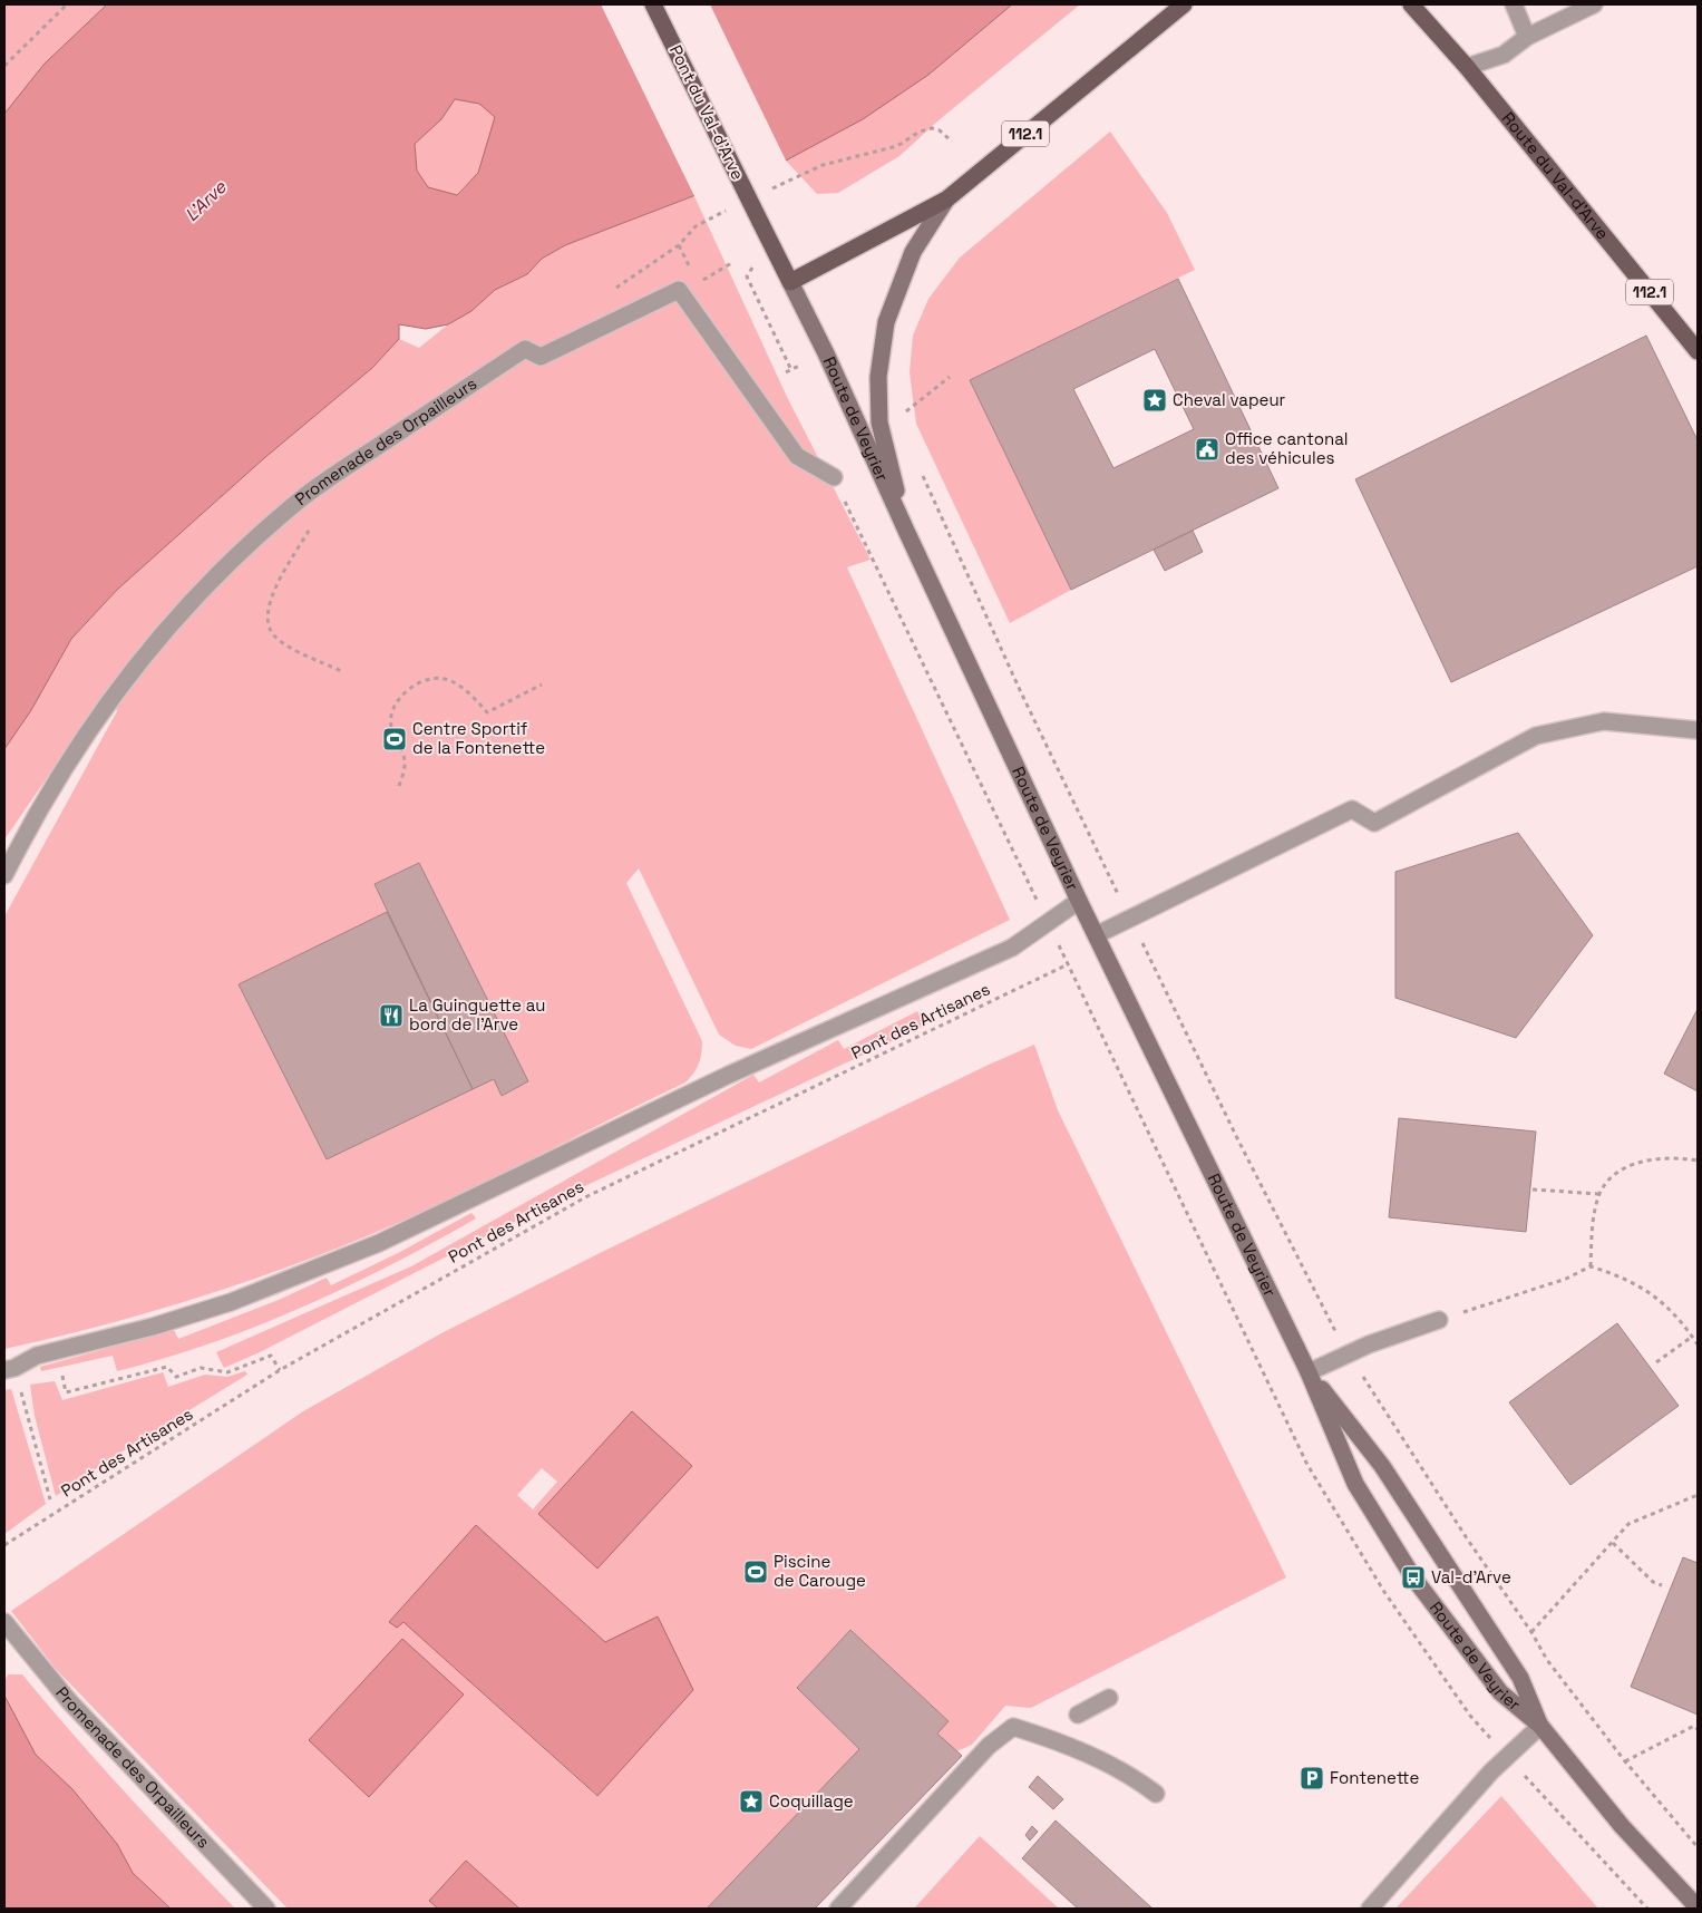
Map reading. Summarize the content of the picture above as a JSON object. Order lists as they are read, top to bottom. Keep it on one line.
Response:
{"streets":{"main road":["Pont du Val-d'Arve","112.1","Route du Val-d'Arve","Route de Veyrier"],"street":["Promenade des Orpailleurs"],"path":["Pont des Artisanes"]},"crossings":[["Pont du Val-d'Arve","Route de Veyrier"],["112.1","Route du Val-d'Arve"],["112.1","Route de Veyrier"]],"water":["L'Arve"],"places":{"place":["Cheval vapeur","Coquillage"],"public building":["Office cantonal des véhicules"],"sports":["Centre Sportif de la Fontenette","Piscine de Carouge"],"restaurant":["La Guinguette au bord de l'Arve"],"bus stop":["Val-d'Arve"],"parking":["Fontenette"]}}
